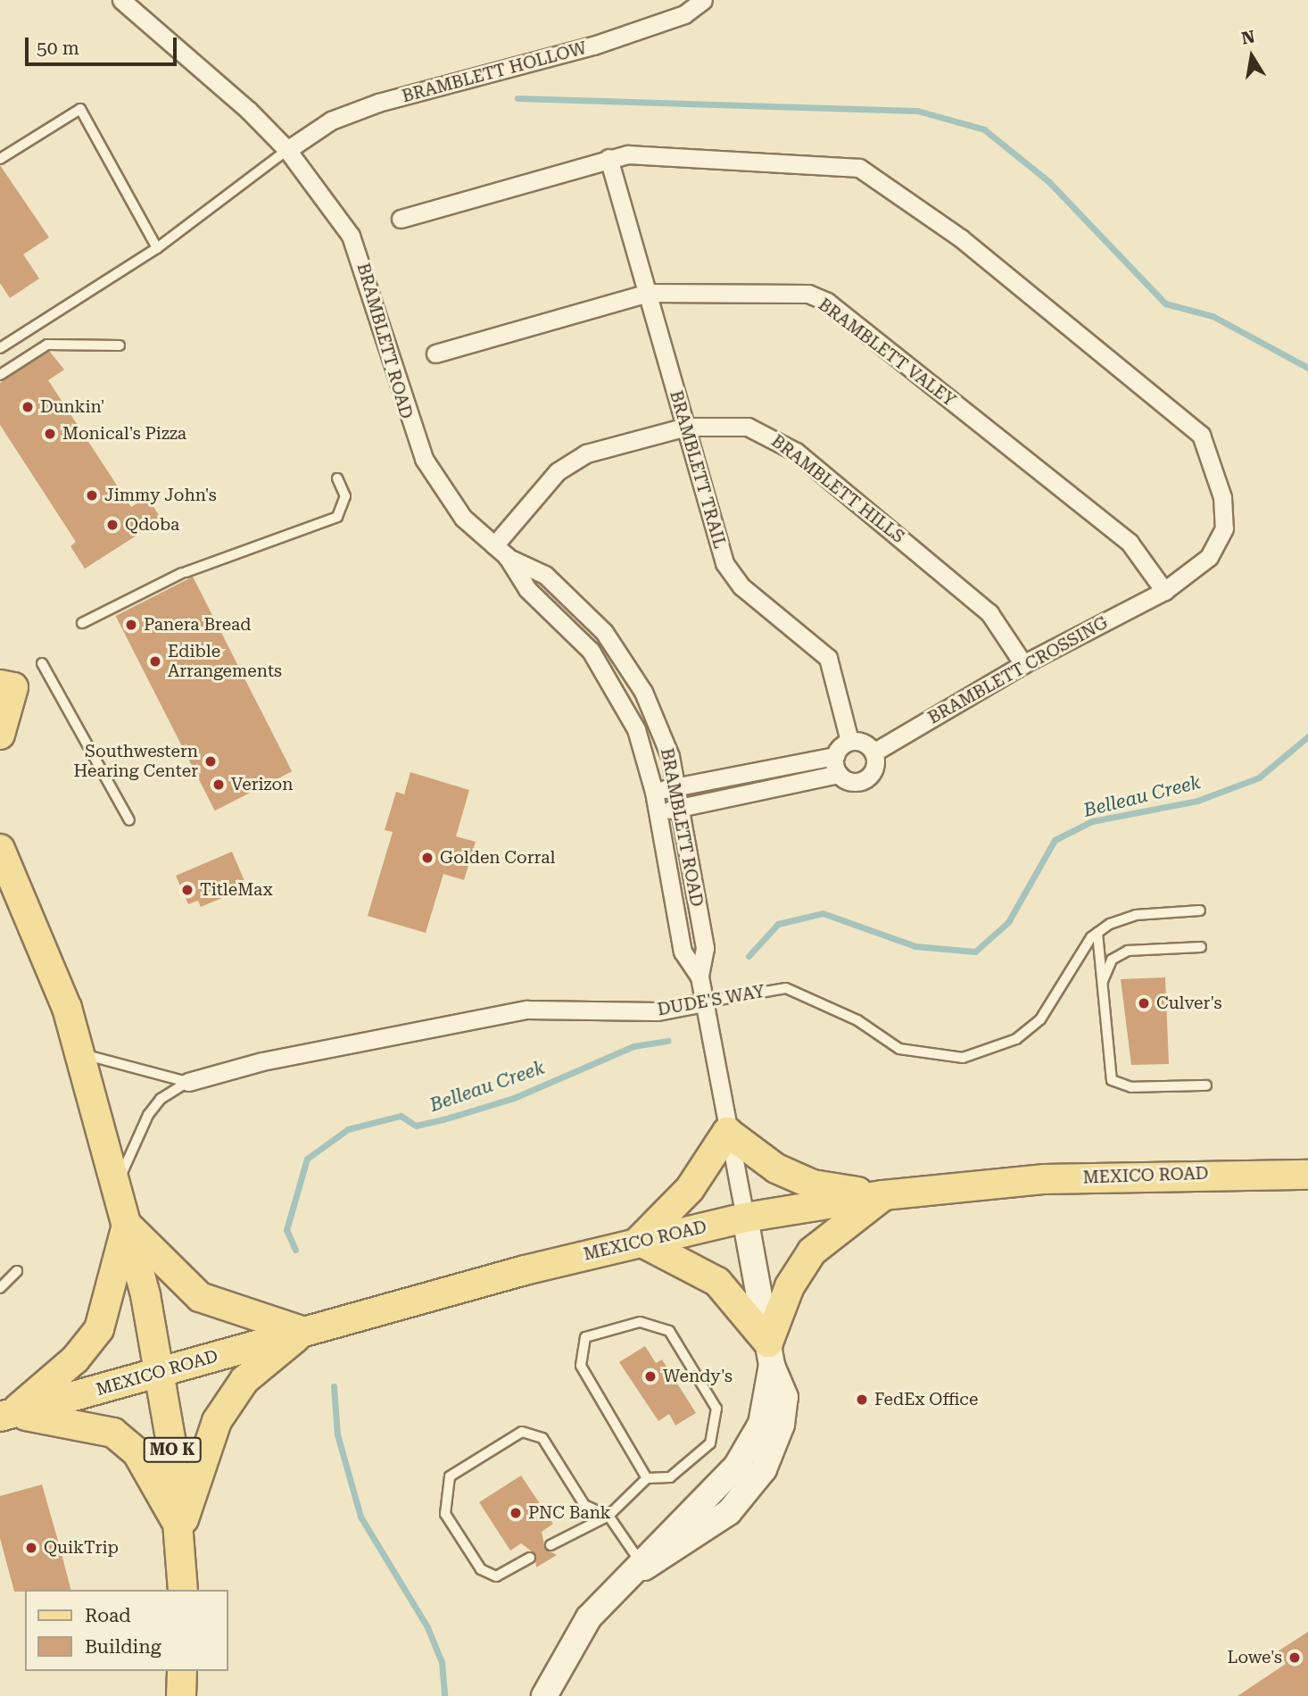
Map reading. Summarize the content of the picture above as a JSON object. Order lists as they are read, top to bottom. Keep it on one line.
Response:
{"streets":{"main road":["MEXICO ROAD","MO K"],"street":["BRAMBLETT HOLLOW","BRAMBLETT ROAD","BRAMBLETT VALEY","BRAMBLETT TRAIL","BRAMBLETT HILLS","BRAMBLETT CROSSING","DUDE'S WAY"]},"crossings":[["BRAMBLETT HOLLOW","BRAMBLETT ROAD"],["BRAMBLETT ROAD","BRAMBLETT HILLS"],["BRAMBLETT ROAD","DUDE'S WAY"],["BRAMBLETT ROAD","MEXICO ROAD"],["BRAMBLETT VALEY","BRAMBLETT TRAIL"],["BRAMBLETT VALEY","BRAMBLETT CROSSING"],["BRAMBLETT TRAIL","BRAMBLETT HILLS"],["BRAMBLETT TRAIL","BRAMBLETT CROSSING"],["BRAMBLETT HILLS","BRAMBLETT CROSSING"],["DUDE'S WAY","MO K"],["MEXICO ROAD","MO K"]],"water":["Belleau Creek"],"places":["Dunkin'","Monical's Pizza","Jimmy John's","Qdoba","Panera Bread","Edible Arrangements","Southwestern Hearing Center","Verizon","Golden Corral","TitleMax","Culver's","Wendy's","FedEx Office","PNC Bank","QuikTrip","Lowe's"],"legend":["Road","Building"],"scale_bar":"50 m","north":"top"}
